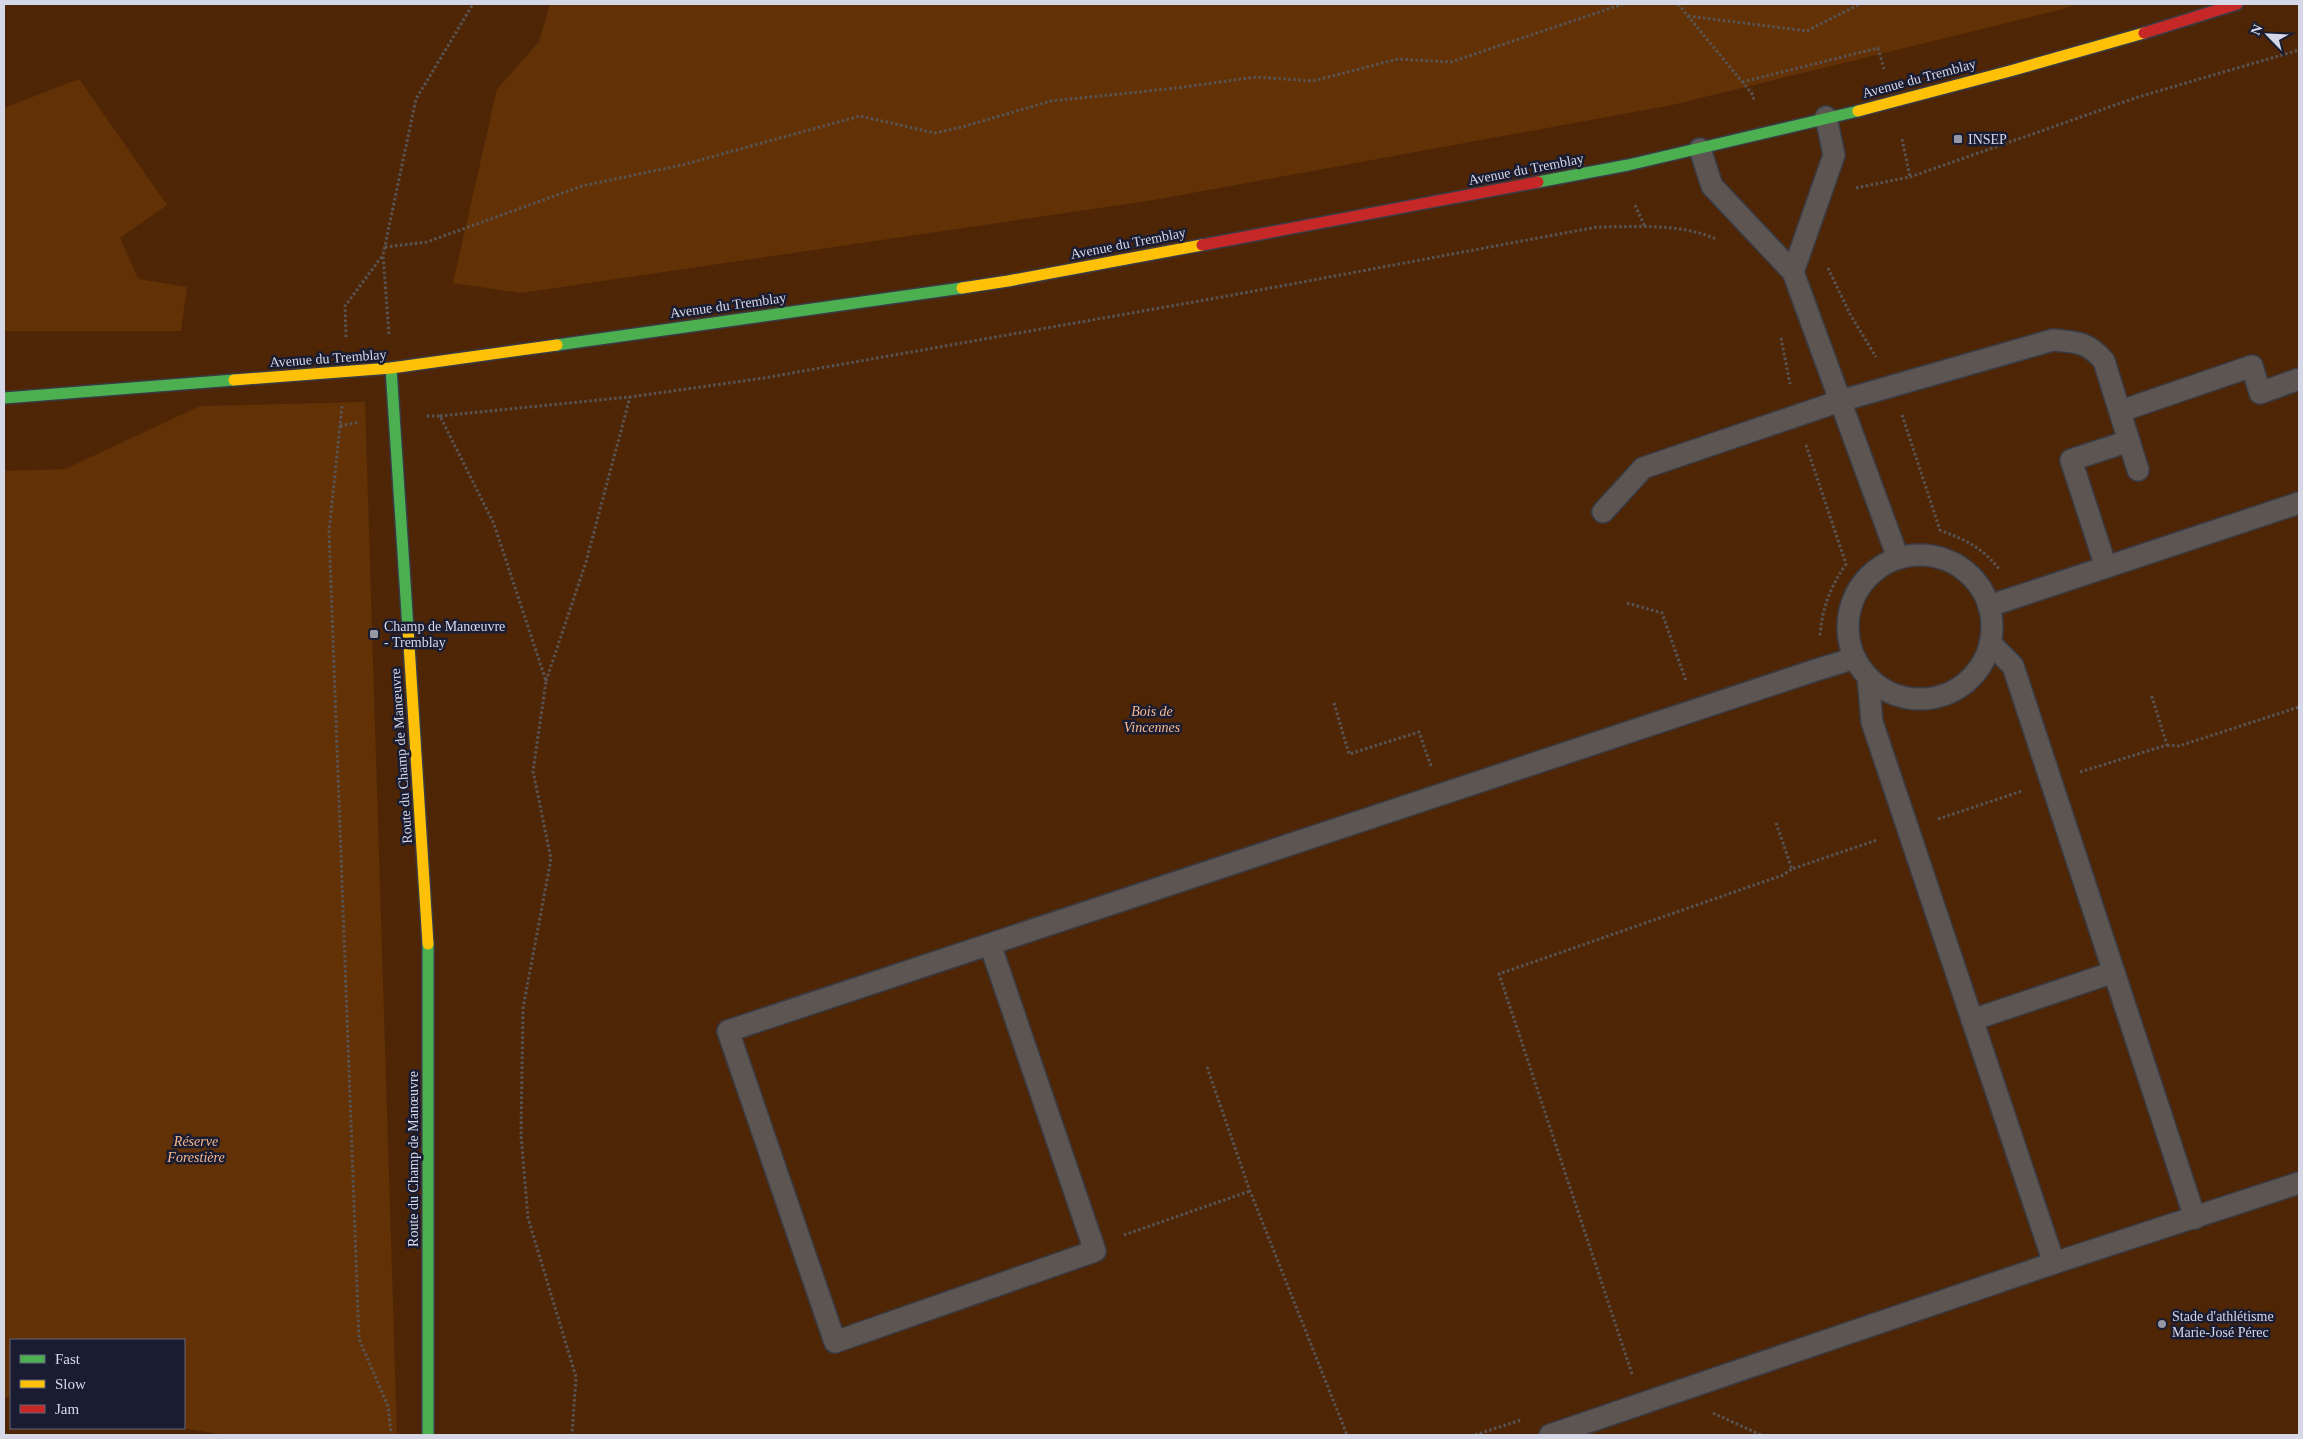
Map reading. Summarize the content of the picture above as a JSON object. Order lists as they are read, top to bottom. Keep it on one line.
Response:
{"streets":{"main road":["Avenue du Tremblay","Route du Champ de Manœuvre"]},"crossings":[["Avenue du Tremblay","Route du Champ de Manœuvre"]],"parks":["Bois de Vincennes","Réserve Forestière"],"places":{"transit":["INSEP","Champ de Manœuvre - Tremblay"],"other":["Stade d'athlétisme Marie-José Pérec"]},"legend":["Fast","Slow","Jam"],"north":"top left"}
